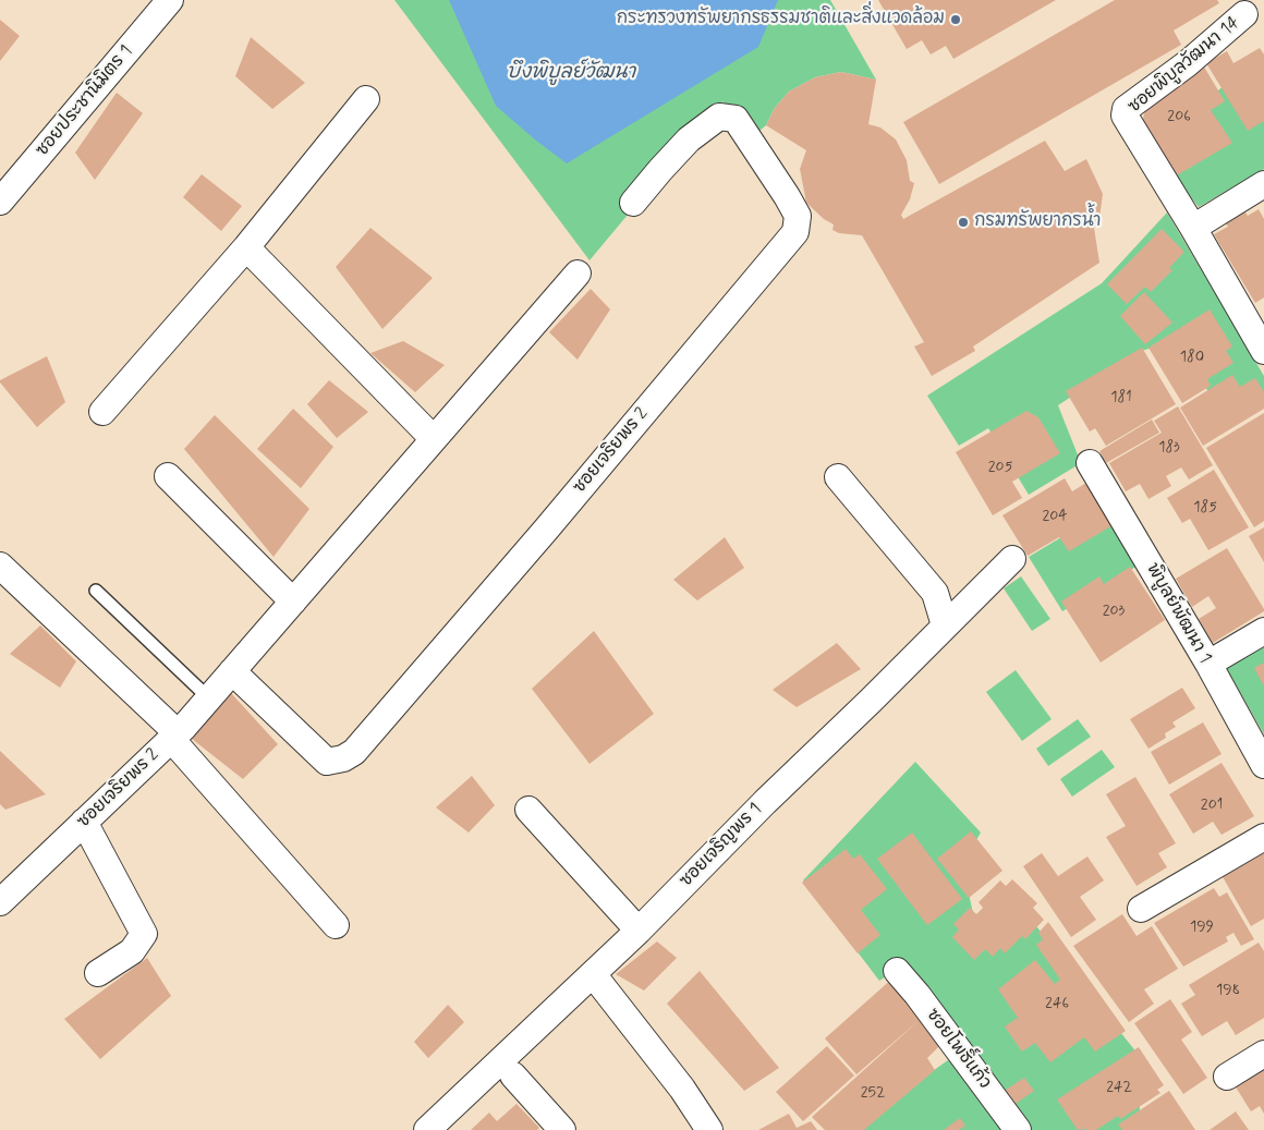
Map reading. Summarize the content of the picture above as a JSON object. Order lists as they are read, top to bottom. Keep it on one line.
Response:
{"streets":{"street":["ซอยพิบูลวัฒนา 14","ซอยประชานิมิตร 1","ซอยเจริยพร 2","พิบูลย์พัฒนา 1","ซอยเจริญพร 1","ซอยโพธิ์แก้ว"]},"water":["บึงพิบูลย์วัฒนา"],"places":["กระทรวงทรัพยากรธรรมชาติและสิ่งแวดล้อม","กรมทรัพยากรน้ำ"],"house_numbers":["206","180","181","183","205","185","204","203","201","199","198","246","242","252"]}
